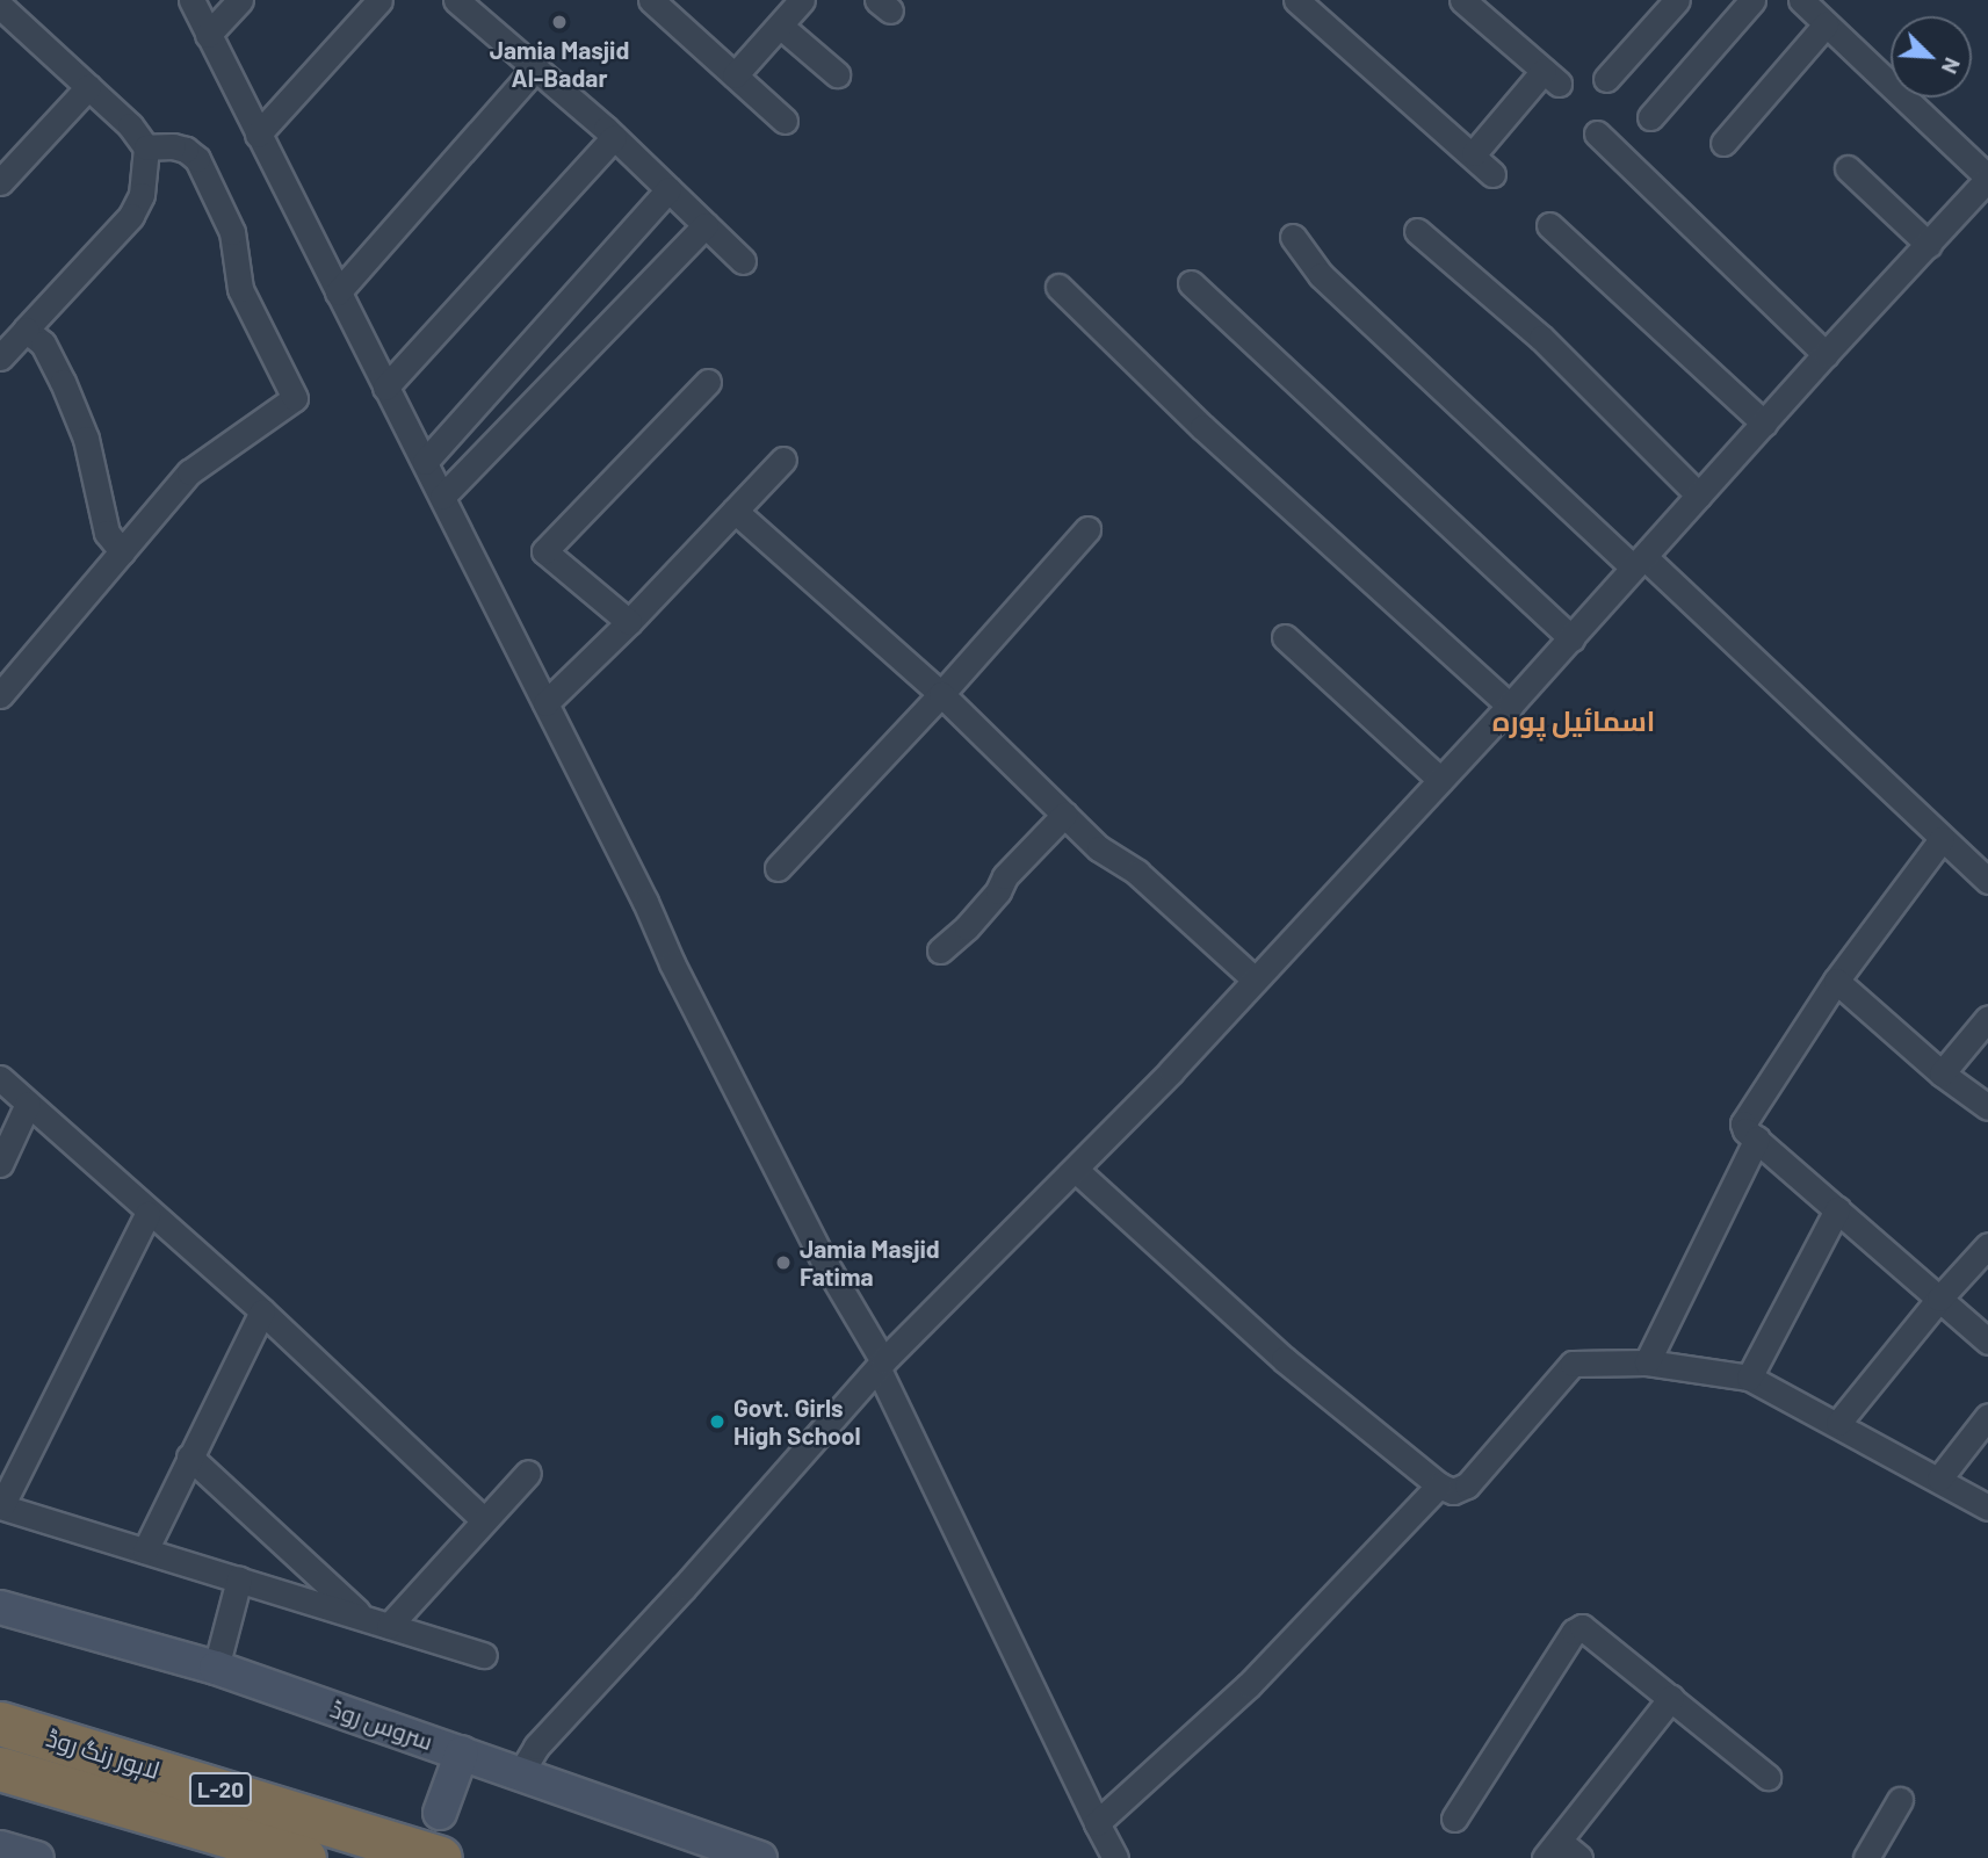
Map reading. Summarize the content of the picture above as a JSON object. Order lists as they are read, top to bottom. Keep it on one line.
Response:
{"streets":{"highway":["لاہور رنگ روڈ","L-20"],"street":["سروس روڈ"]},"districts":["اسمائیل پورہ"],"places":["Jamia Masjid Al-Badar","Jamia Masjid Fatima","Govt. Girls High School"],"north":"bottom right"}
